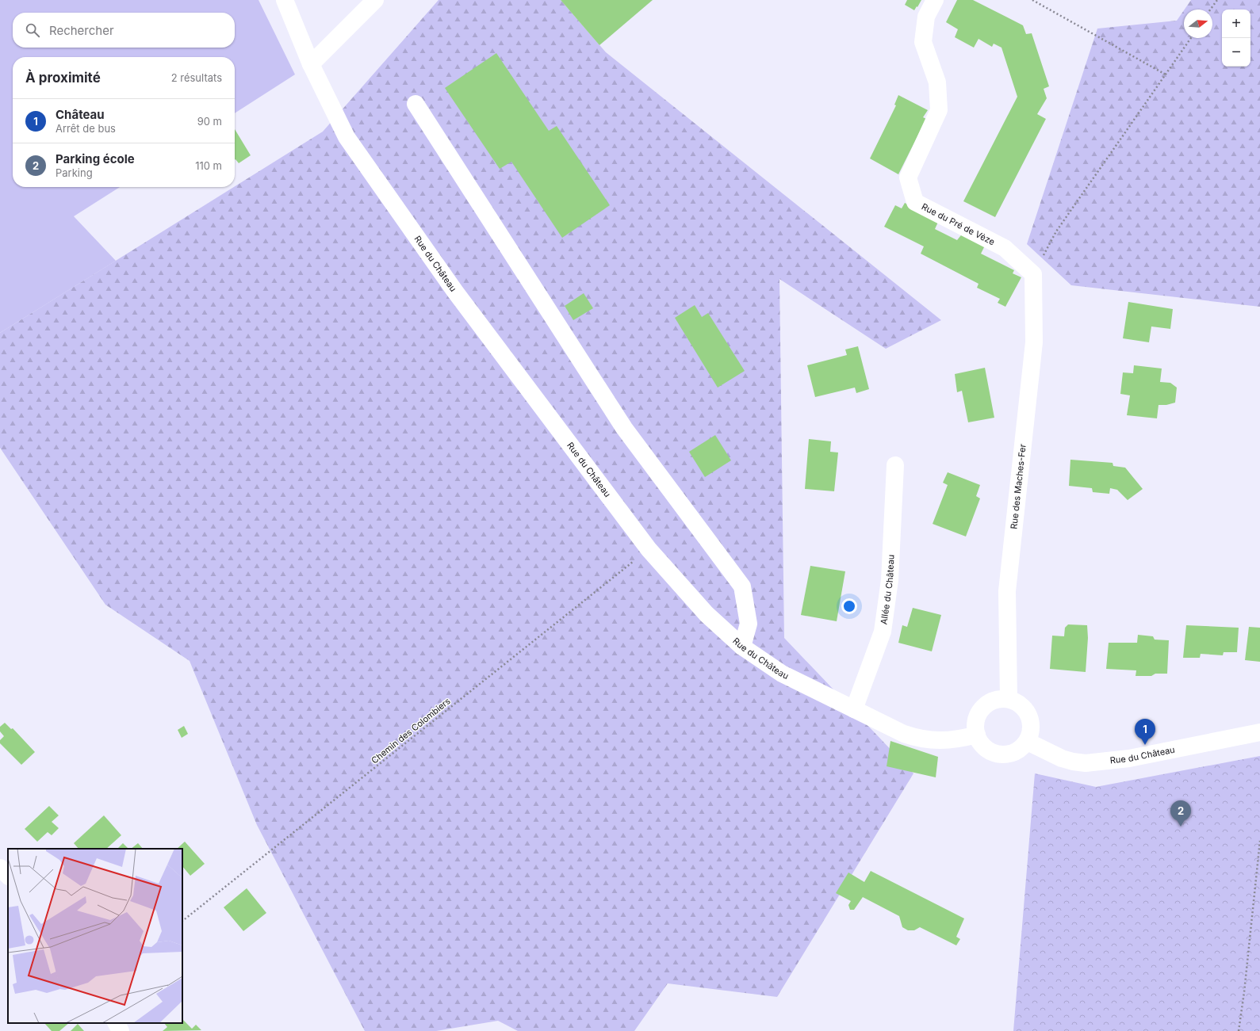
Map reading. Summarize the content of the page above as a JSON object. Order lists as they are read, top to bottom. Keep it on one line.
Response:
{"streets":{"street":["Rue du Pré de Vèze","Rue du Château","Rue des Maches-Fer","Allée du Château"],"path":["Chemin des Colombiers"]},"crossings":[["Rue du Pré de Vèze","Rue des Maches-Fer"],["Rue du Château","Rue des Maches-Fer"],["Rue du Château","Allée du Château"],["Rue du Château","Chemin des Colombiers"]],"north":"right","page":{"map_buttons":["+","−"],"search":"Rechercher","heading":["À proximité","2 résultats"],"list":[{"mark":"1","name":"Château","note":"Arrêt de bus","value":"90 m"},{"mark":"2","name":"Parking école","note":"Parking","value":"110 m"}],"pins":["1","2"]}}
